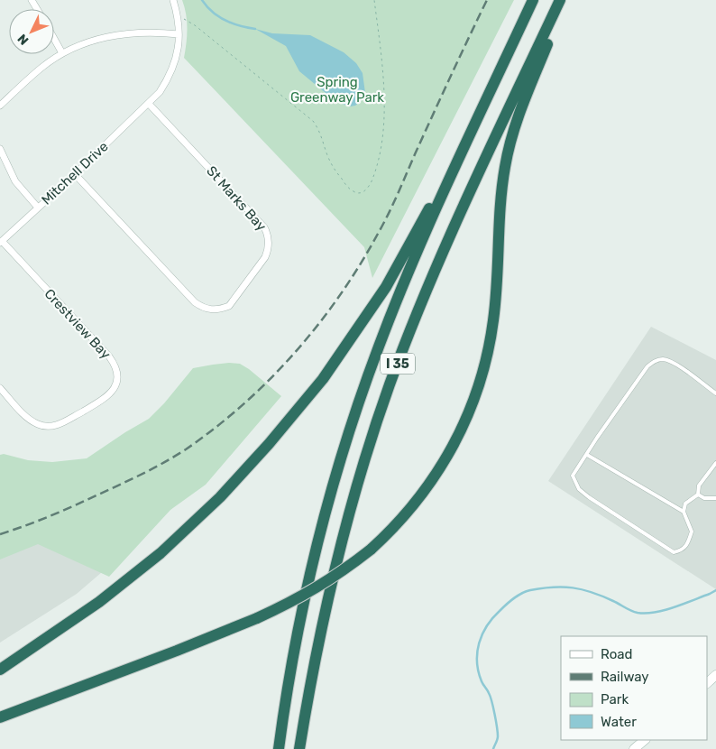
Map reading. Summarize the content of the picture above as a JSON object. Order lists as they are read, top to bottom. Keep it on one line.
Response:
{"streets":{"highway":["I 35"],"street":["Mitchell Drive","St Marks Bay","Crestview Bay"]},"crossings":[["Mitchell Drive","St Marks Bay"],["Mitchell Drive","Crestview Bay"]],"parks":["Spring Greenway Park"],"legend":["Road","Railway","Park","Water"],"north":"bottom left"}
